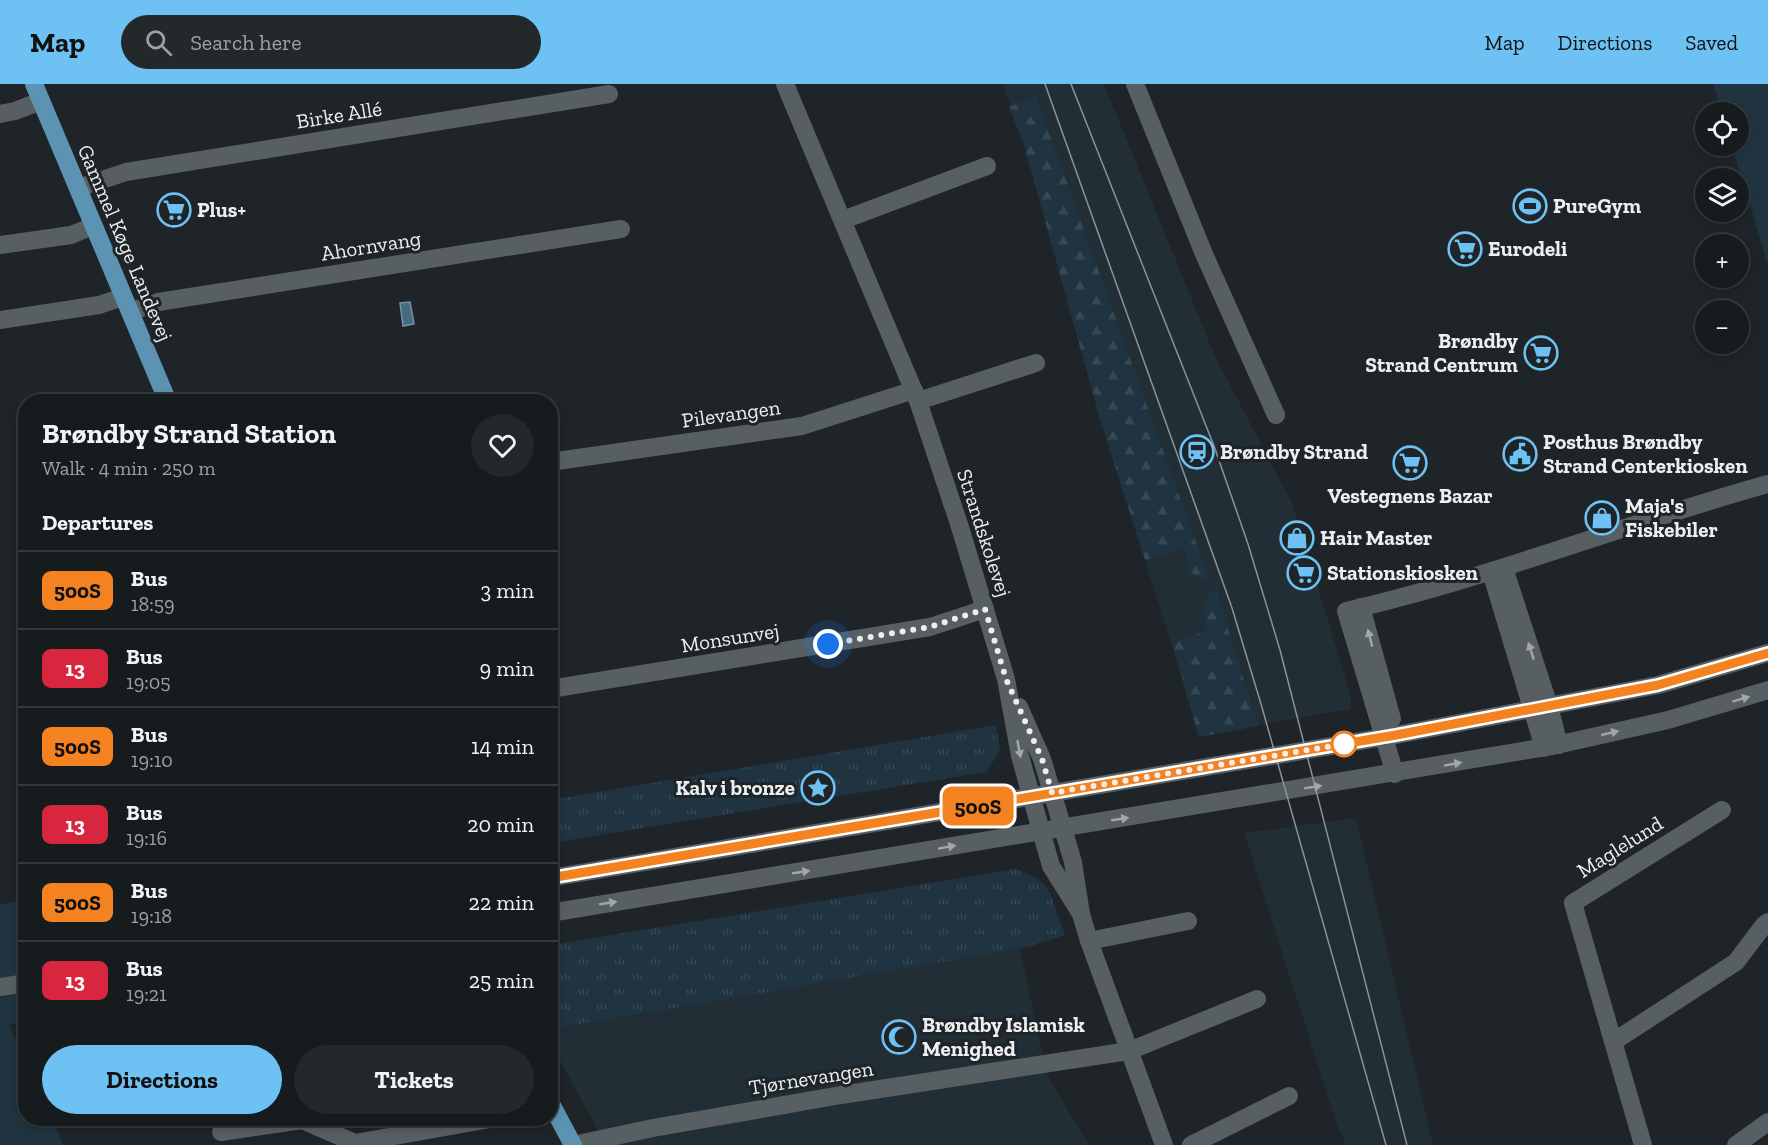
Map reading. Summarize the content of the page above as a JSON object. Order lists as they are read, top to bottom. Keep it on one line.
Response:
{"streets":{"main road":["Gammel Køge Landevej"],"street":["Birke Allé","Ahornvang","Pilevangen","Strandskolevej","Monsunvej","Maglelund","Tjørnevangen"]},"crossings":[["Birke Allé","Gammel Køge Landevej"],["Gammel Køge Landevej","Ahornvang"],["Pilevangen","Strandskolevej"],["Strandskolevej","Monsunvej"],["Strandskolevej","Tjørnevangen"]],"places":{"sports":["PureGym"],"supermarket":["Plus+","Eurodeli","Brøndby Strand Centrum","Vestegnens Bazar","Stationskiosken"],"station":["Brøndby Strand"],"public building":["Posthus Brøndby Strand Centerkiosken"],"shop":["Maja's Fiskebiler","Hair Master"],"place":["Kalv i bronze"],"mosque":["Brøndby Islamisk Menighed"]},"lines":["bus line 500S"],"page":{"header":"Map","search":"Search here","nav":["Map","Directions","Saved"],"on_map":"500S","map_buttons":["+","−"],"heading":[["Brøndby Strand Station","Walk · 4 min · 250 m"],"Departures"],"list":[{"mark":"500S","name":"Bus","note":"18:59","value":"3 min"},{"mark":"13","name":"Bus","note":"19:05","value":"9 min"},{"mark":"500S","name":"Bus","note":"19:10","value":"14 min"},{"mark":"13","name":"Bus","note":"19:16","value":"20 min"},{"mark":"500S","name":"Bus","note":"19:18","value":"22 min"},{"mark":"13","name":"Bus","note":"19:21","value":"25 min"}],"buttons":["Directions","Tickets"]}}
